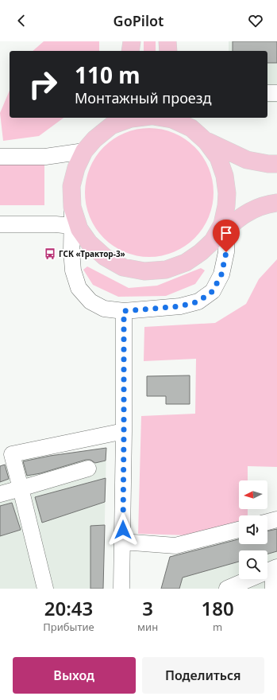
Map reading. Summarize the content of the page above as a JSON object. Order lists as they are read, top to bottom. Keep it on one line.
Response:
{"places":{"bus stop":["ГСК «Трактор-3»"]},"north":"left","page":{"header":"GoPilot","turn":["110 m","Монтажный проезд"],"eta":["20:43","Прибытие","3","мин","180","m"],"buttons":["Выход","Поделиться"]}}
